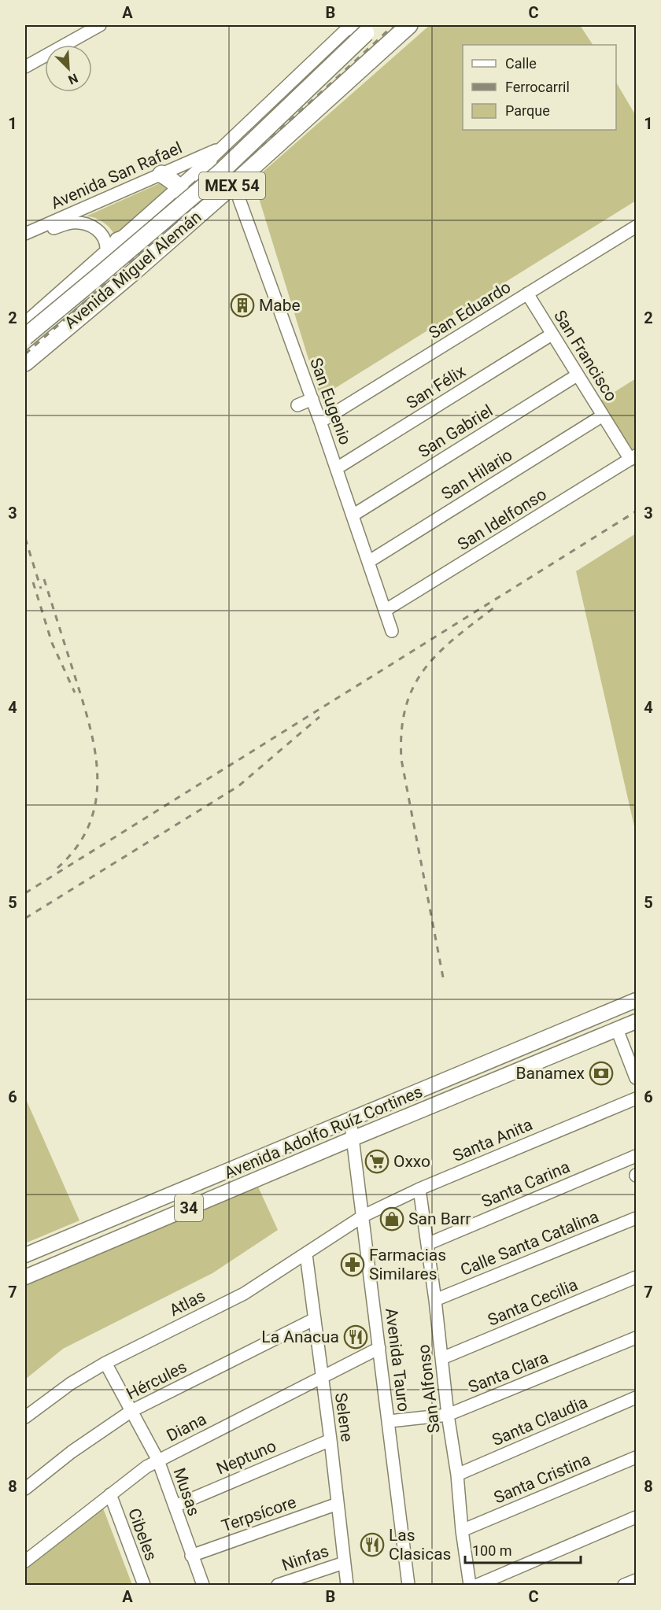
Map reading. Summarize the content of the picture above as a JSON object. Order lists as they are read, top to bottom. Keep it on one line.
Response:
{"streets":{"highway":["MEX 54","Avenida Miguel Alemán"],"main road":["Avenida Adolfo Ruíz Cortines","34"],"street":["Avenida San Rafael","San Eduardo","San Francisco","San Félix","San Eugenio","San Gabriel","San Hilario","San Idelfonso","Santa Anita","Santa Carina","Calle Santa Catalina","Santa Cecilia","Atlas","Avenida Tauro","Santa Clara","Hércules","San Alfonso","Selene","Santa Claudia","Diana","Neptuno","Santa Cristina","Musas","Terpsícore","Cibeles","Ninfas"]},"crossings":[["Avenida San Rafael","Avenida Miguel Alemán"],["Avenida Miguel Alemán","San Eugenio"],["San Eduardo","San Francisco"],["San Eduardo","San Eugenio"],["San Francisco","San Félix"],["San Francisco","San Gabriel"],["San Francisco","San Hilario"],["San Francisco","San Idelfonso"],["San Félix","San Eugenio"],["San Eugenio","San Gabriel"],["San Eugenio","San Hilario"],["San Eugenio","San Idelfonso"],["Avenida Adolfo Ruíz Cortines","Avenida Tauro"],["Santa Anita","Atlas"],["Santa Anita","Avenida Tauro"],["Santa Anita","San Alfonso"],["Santa Carina","San Alfonso"],["Calle Santa Catalina","San Alfonso"],["Santa Cecilia","San Alfonso"],["Atlas","Avenida Tauro"],["Atlas","Selene"],["Atlas","Musas"],["Avenida Tauro","Santa Clara"],["Avenida Tauro","Diana"],["Santa Clara","San Alfonso"],["Hércules","Selene"],["Hércules","Musas"],["San Alfonso","Santa Claudia"],["San Alfonso","Santa Cristina"],["Selene","Diana"],["Selene","Neptuno"],["Selene","Terpsícore"],["Selene","Ninfas"],["Diana","Musas"],["Diana","Cibeles"],["Neptuno","Musas"],["Musas","Terpsícore"]],"places":{"building":["Mabe"],"bank":["Banamex"],"supermarket":["Oxxo"],"shop":["San Barr"],"pharmacy":["Farmacias Similares"],"restaurant":["La Anacua","Las Clasicas"]},"legend":["Calle","Ferrocarril","Parque"],"scale_bar":"100 m","north":"bottom right","grid":{"columns":["A","B","C"],"rows":["1","2","3","4","5","6","7","8"]}}
